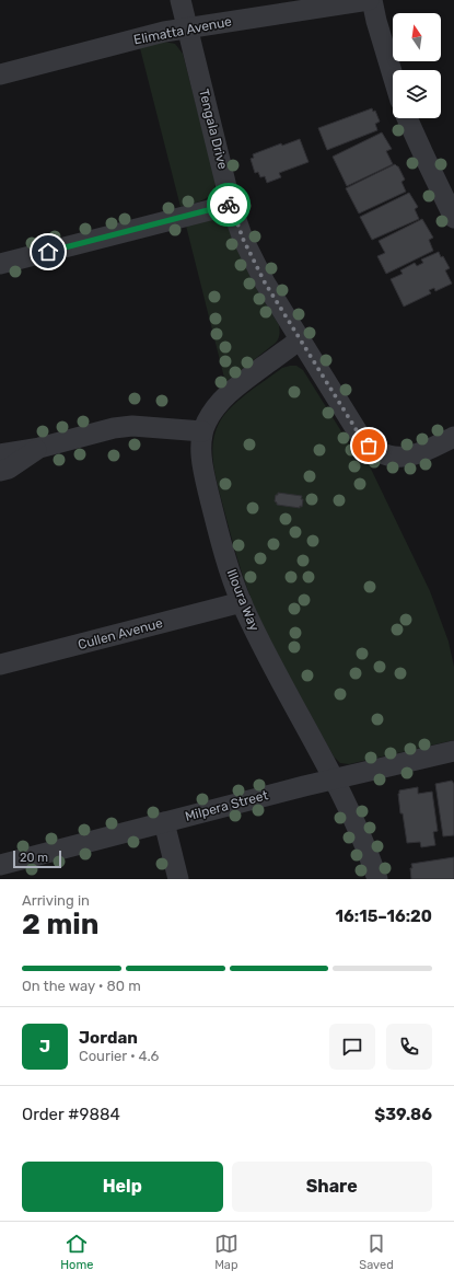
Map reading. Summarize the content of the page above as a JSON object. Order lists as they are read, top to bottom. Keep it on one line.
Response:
{"streets":{"street":["Elimatta Avenue","Tengala Drive","Illoura Way","Cullen Avenue","Milpera Street"]},"crossings":[["Elimatta Avenue","Tengala Drive"],["Tengala Drive","Illoura Way"],["Illoura Way","Cullen Avenue"],["Illoura Way","Milpera Street"]],"scale_bar":"20 m","north":"top","page":{"scale":"20 m","heading":["2 min","Arriving in","16:15–16:20"],"panel":["Jordan","Courier · 4.6","Order #9884","$39.86"],"bar":"On the way · 80 m","round":"J","buttons":["Help","Share"],"tabs":["Home","Map","Saved"]}}
